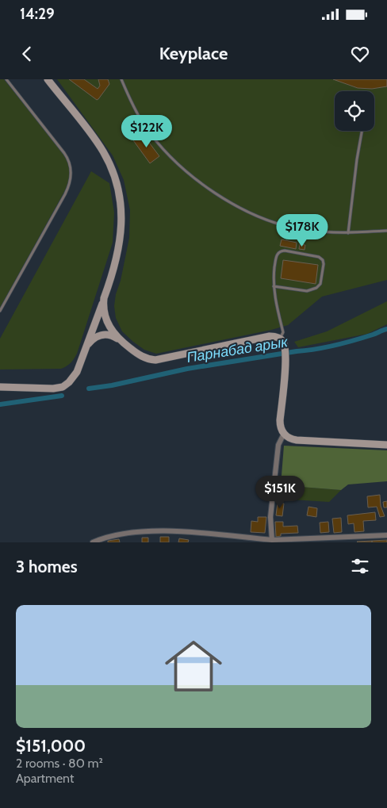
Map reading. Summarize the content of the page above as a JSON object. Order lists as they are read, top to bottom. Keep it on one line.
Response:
{"water":["Парнабад арык"],"page":{"status":"14:29","header":"Keyplace","price":["$122K","$178K","$151K"],"heading":"3 homes","list":[{"name":"$151,000","note":"2 rooms · 80 m² · Apartment"}]}}
